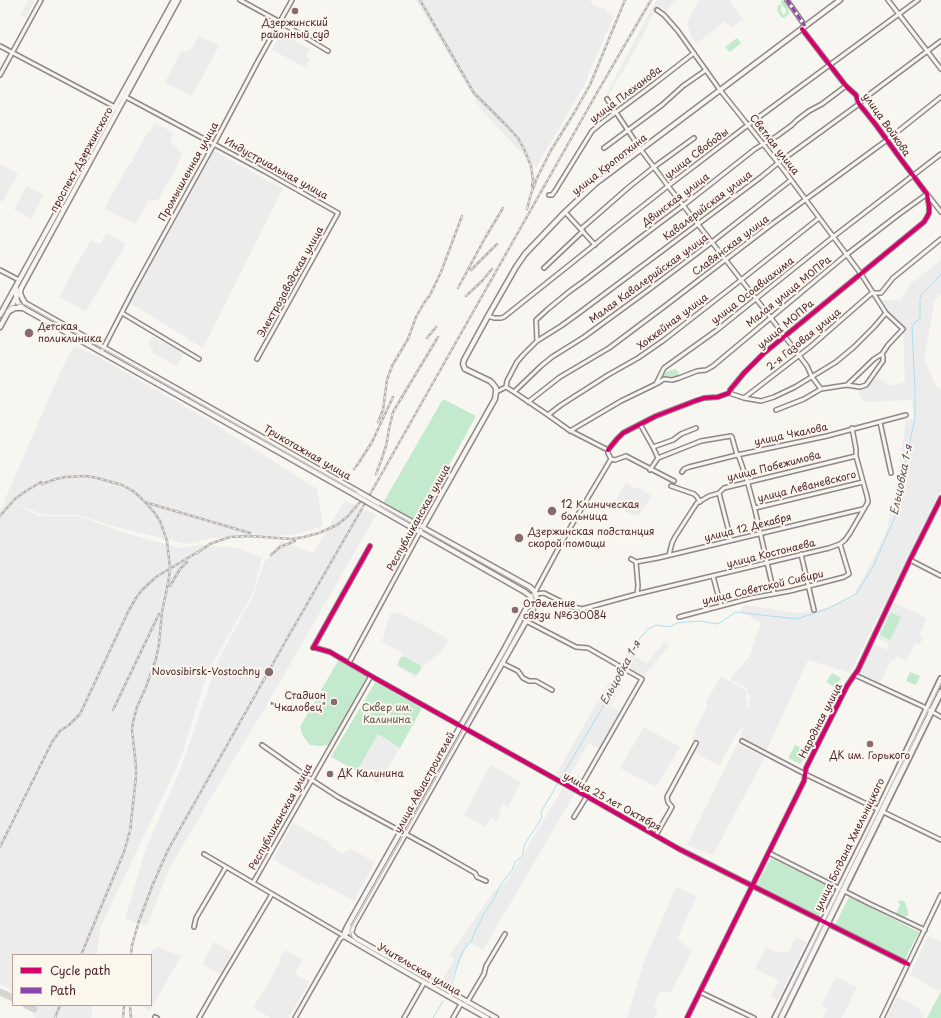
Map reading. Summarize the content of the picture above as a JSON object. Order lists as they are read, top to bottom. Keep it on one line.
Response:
{"streets":{"highway":["улица Богдана Хмельницкого"],"main road":["проспект Дзержинского","улица Кропоткина","Трикотажная улица","Республиканская улица","улица Авиастроителей","Учительская улица"],"street":["улица Плеханова","улица Войкова","Светлая улица","улица Свободы","Индустриальная улица","Промышленная улица","Двинская улица","Кавалерийская улица","Славянская улица","Малая Кавалерийская улица","Электрозаводская улица","улица Осоавиахима","Малая улица МОПРа","Хоккейная улица","улица МОПРа","2-я Газовая улица","улица Чкалова","улица Побежимова","улица Леваневского","улица 12 Декабря","улица Костонаева","улица Советской Сибири","Народная улица","улица 25 лет Октября"]},"crossings":[["улица Плеханова","Светлая улица"],["улица Войкова","улица Свободы"],["улица Войкова","улица Кропоткина"],["улица Войкова","Двинская улица"],["улица Войкова","Кавалерийская улица"],["улица Войкова","Славянская улица"],["улица Войкова","улица Осоавиахима"],["улица Войкова","Малая улица МОПРа"],["улица Войкова","улица МОПРа"],["Светлая улица","улица Свободы"],["Светлая улица","улица Кропоткина"],["Светлая улица","Двинская улица"],["Светлая улица","Кавалерийская улица"],["Светлая улица","Славянская улица"],["Светлая улица","Малая Кавалерийская улица"],["Светлая улица","улица Осоавиахима"],["Светлая улица","Малая улица МОПРа"],["Светлая улица","Хоккейная улица"],["Светлая улица","улица МОПРа"],["Светлая улица","2-я Газовая улица"],["улица Свободы","улица Кропоткина"],["проспект Дзержинского","Индустриальная улица"],["улица Кропоткина","Республиканская улица"],["Индустриальная улица","Промышленная улица"],["Индустриальная улица","Электрозаводская улица"],["Промышленная улица","Трикотажная улица"],["Двинская улица","Кавалерийская улица"],["улица Осоавиахима","Малая улица МОПРа"],["Малая улица МОПРа","улица МОПРа"],["Трикотажная улица","Республиканская улица"],["Трикотажная улица","улица Костонаева"],["Трикотажная улица","улица Авиастроителей"],["улица Побежимова","улица 12 Декабря"],["Республиканская улица","улица 25 лет Октября"],["Республиканская улица","Учительская улица"],["улица Костонаева","улица Советской Сибири"],["Народная улица","улица 25 лет Октября"],["улица Авиастроителей","улица 25 лет Октября"],["улица Авиастроителей","Учительская улица"],["улица 25 лет Октября","улица Богдана Хмельницкого"]],"water":["Ельцовка 1-я"],"parks":["Сквер им. Калинина"],"places":["Дзержинский районный суд","Детская поликлиника","12 Клиническая больница","Дзержинская подстанция скорой помощи","Отделение связи №630084","Novosibirsk-Vostochny","Стадион \"Чкаловец\"","ДК им. Горького","ДК Калинина"],"legend":["Cycle path","Path"]}
